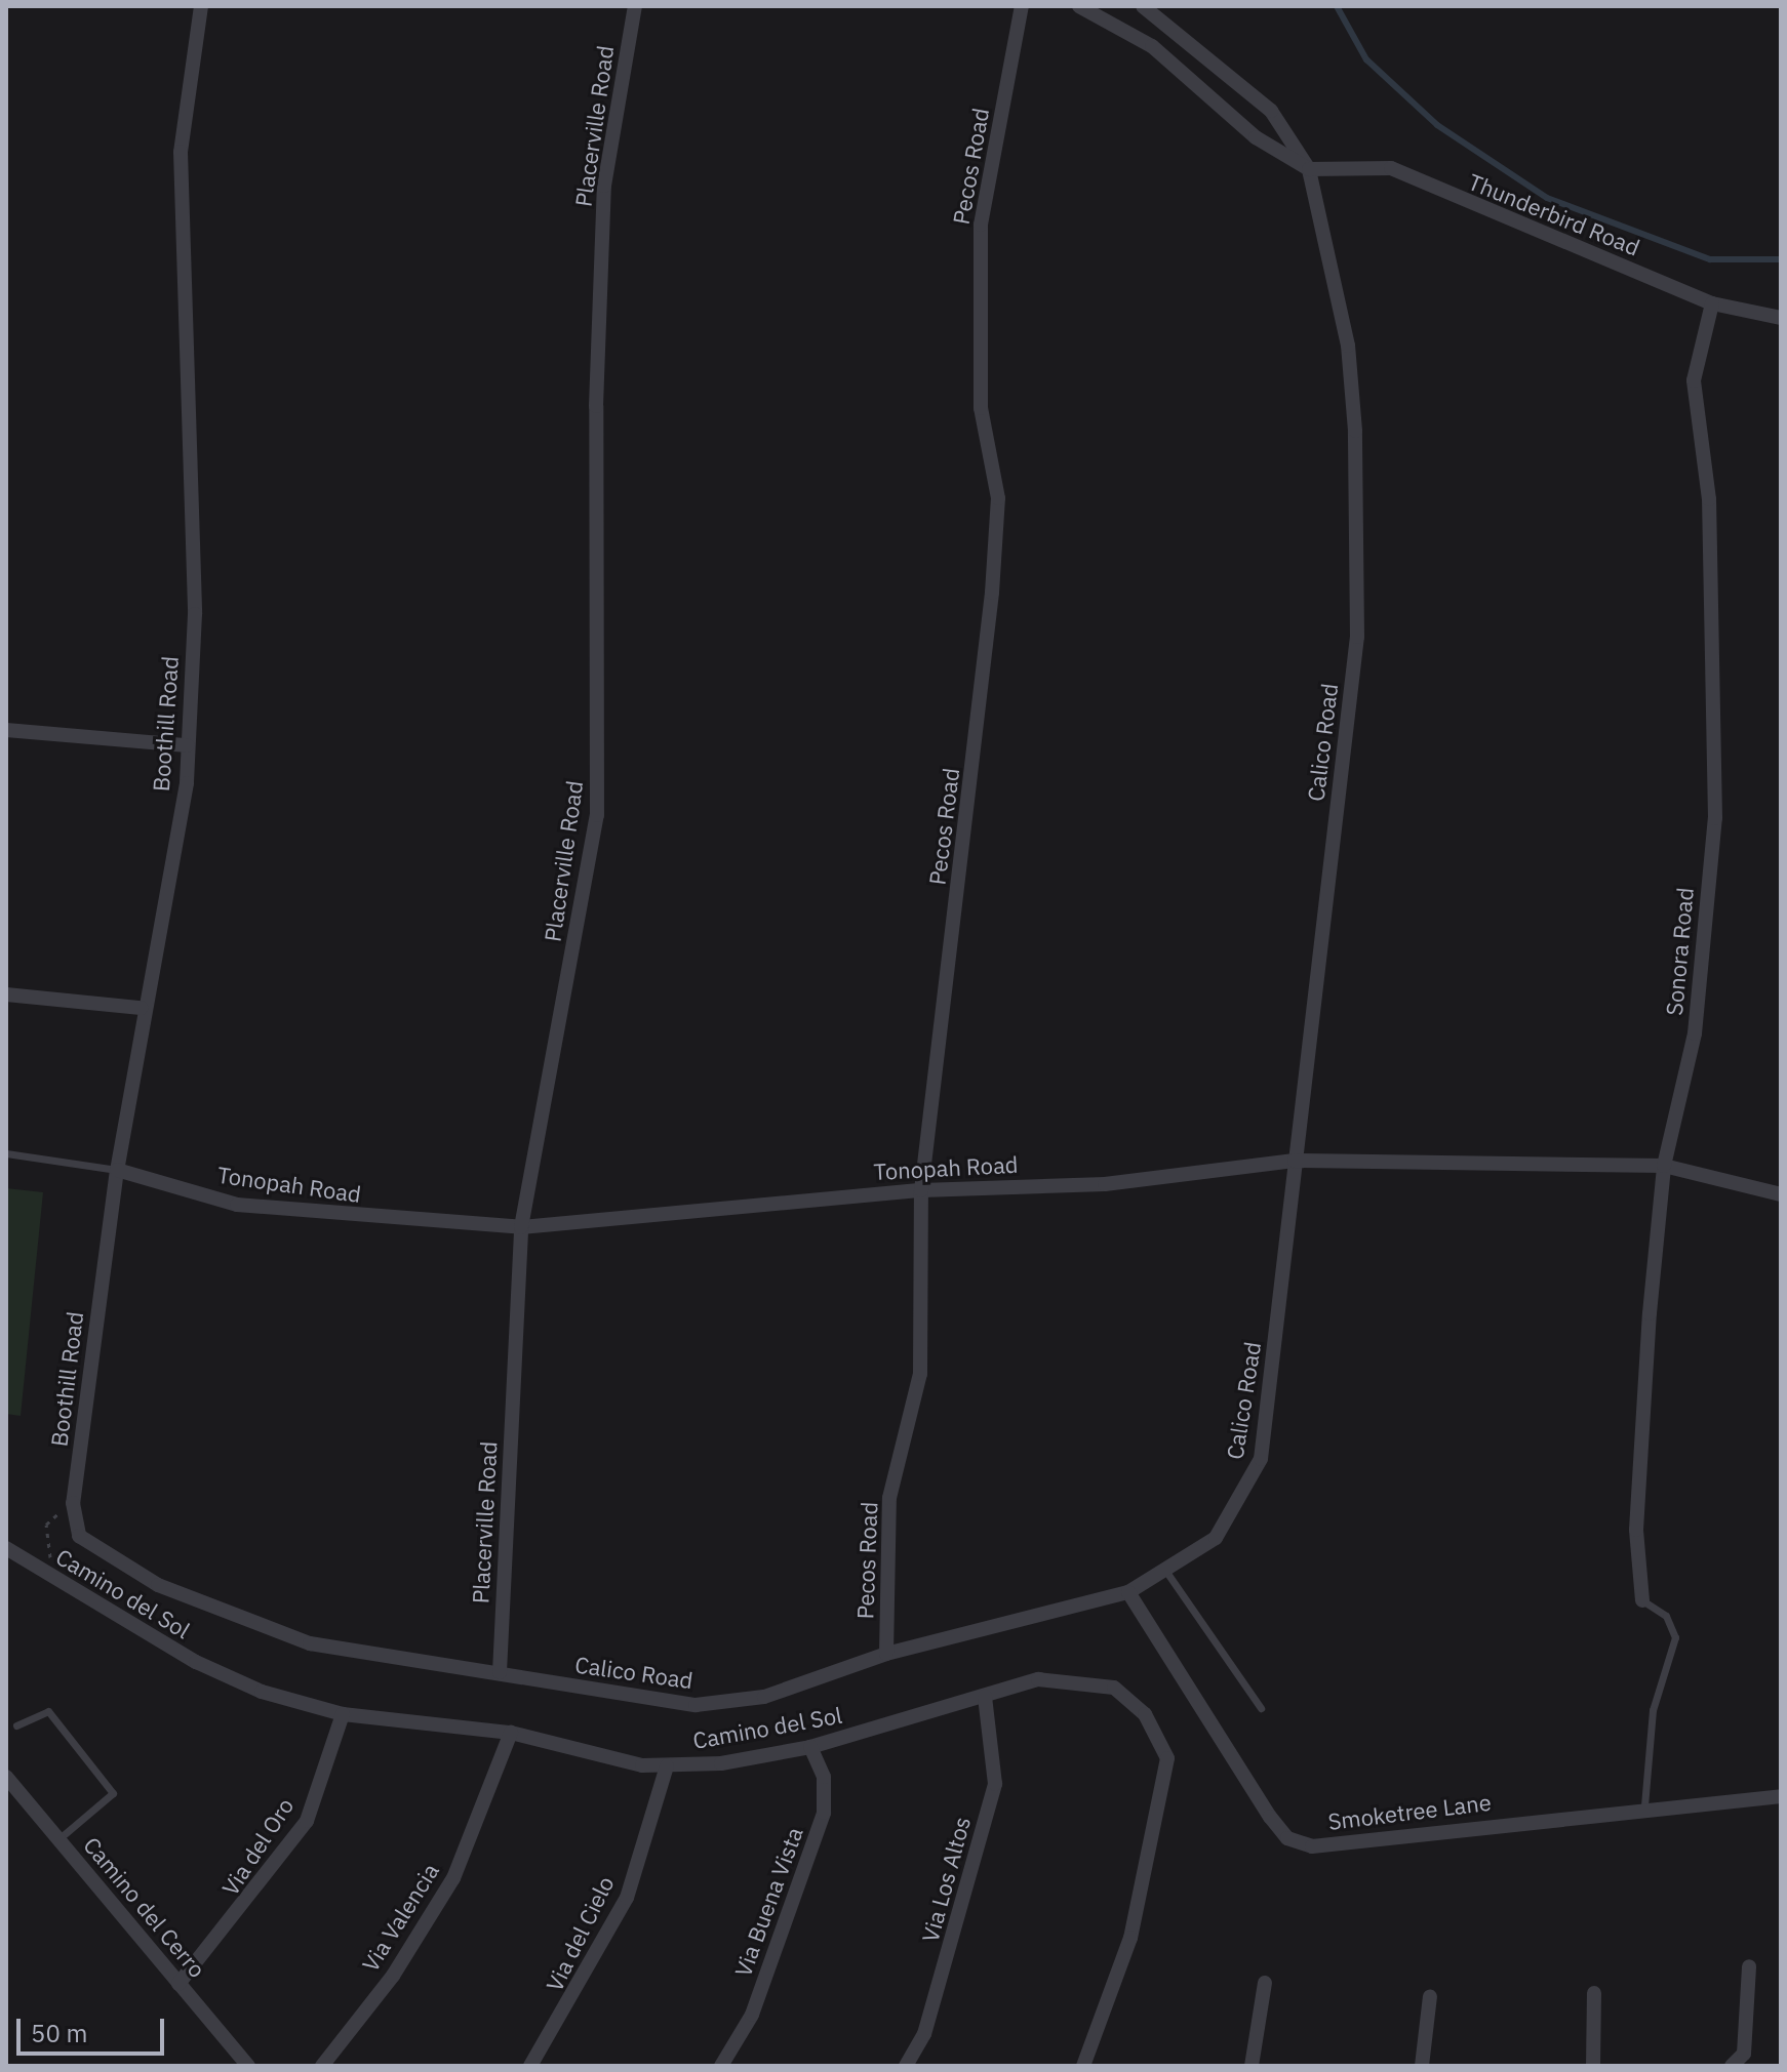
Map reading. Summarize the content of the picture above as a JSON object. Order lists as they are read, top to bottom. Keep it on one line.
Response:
{"streets":{"street":["Placerville Road","Pecos Road","Thunderbird Road","Boothill Road","Calico Road","Sonora Road","Tonopah Road","Camino del Sol","Smoketree Lane","Via del Oro","Via Los Altos","Via Buena Vista","Camino del Cerro","Via Valencia","Via del Cielo"]},"crossings":[["Placerville Road","Calico Road"],["Placerville Road","Tonopah Road"],["Pecos Road","Calico Road"],["Pecos Road","Tonopah Road"],["Thunderbird Road","Calico Road"],["Thunderbird Road","Sonora Road"],["Boothill Road","Calico Road"],["Boothill Road","Tonopah Road"],["Calico Road","Tonopah Road"],["Calico Road","Smoketree Lane"],["Sonora Road","Tonopah Road"],["Camino del Sol","Via del Oro"],["Camino del Sol","Via Los Altos"],["Camino del Sol","Via Buena Vista"],["Camino del Sol","Via Valencia"],["Camino del Sol","Via del Cielo"],["Via del Oro","Camino del Cerro"]],"scale_bar":"50 m"}
